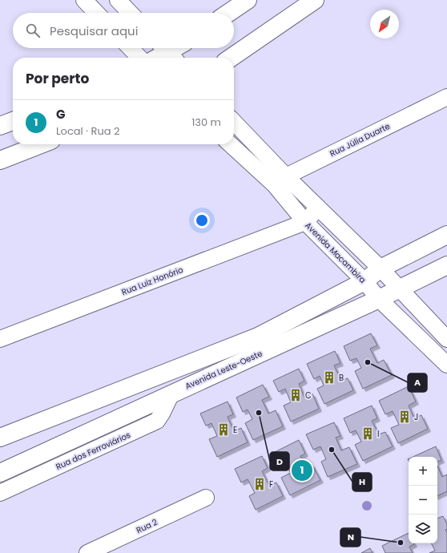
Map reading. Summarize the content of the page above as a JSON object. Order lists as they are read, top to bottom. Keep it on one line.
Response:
{"streets":{"main road":["Avenida Leste-Oeste"],"street":["Rua Júlia Duarte","Avenida Macambira","Rua Luiz Honório","Rua dos Ferroviários","Rua 2"]},"crossings":[["Rua Júlia Duarte","Avenida Macambira"],["Avenida Macambira","Rua Luiz Honório"],["Avenida Macambira","Avenida Leste-Oeste"],["Avenida Leste-Oeste","Rua dos Ferroviários"]],"places":{"other":["A","D","H","N"],"building":["B","C","J","E","I","F"]},"north":"bottom left","page":{"search":"Pesquisar aqui","heading":"Por perto","list":[{"mark":"1","name":"G","note":"Local · Rua 2","value":"130 m"}],"map_buttons":["+","−"],"pins":"1"}}
